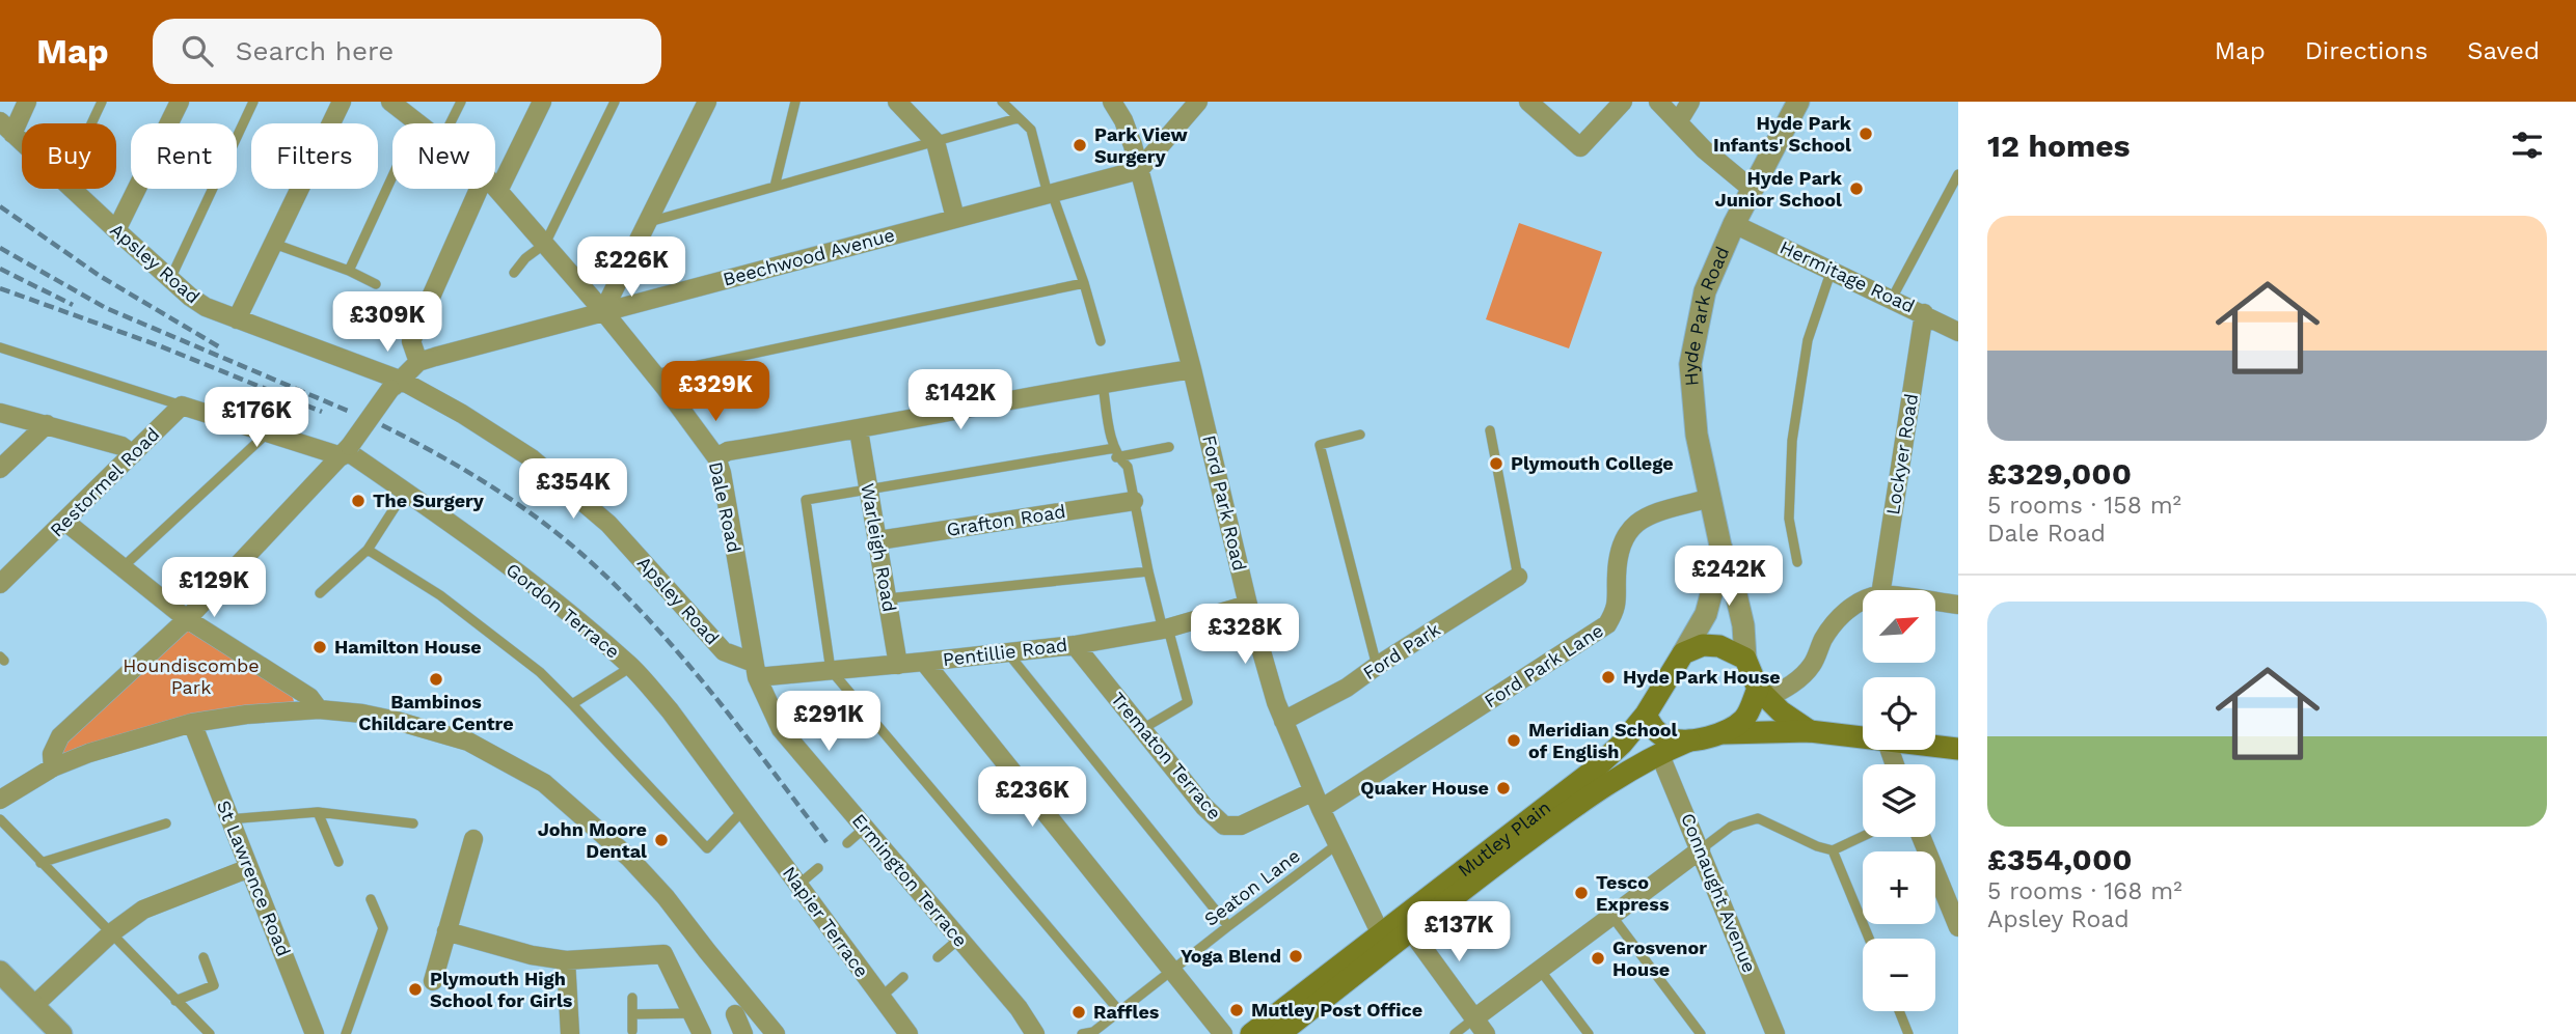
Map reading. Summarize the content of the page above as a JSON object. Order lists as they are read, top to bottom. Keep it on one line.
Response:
{"streets":{"main road":["Mutley Plain"],"street":["Beechwood Avenue","Apsley Road","Hermitage Road","Hyde Park Road","Lockyer Road","Restormel Road","Ford Park Road","Dale Road","Grafton Road","Warleigh Road","Gordon Terrace","Ford Park","Pentillie Road","Ford Park Lane","Trematon Terrace","St Lawrence Road","Ermington Terrace","Connaught Avenue","Napier Terrace"],"lane":["Seaton Lane"]},"crossings":[["Beechwood Avenue","Ford Park Road"],["Beechwood Avenue","Dale Road"],["Apsley Road","Dale Road"],["Apsley Road","Pentillie Road"],["Hermitage Road","Hyde Park Road"],["Hermitage Road","Lockyer Road"],["Hyde Park Road","Ford Park Lane"],["Hyde Park Road","Mutley Plain"],["Ford Park Road","Ford Park"],["Ford Park Road","Pentillie Road"],["Ford Park Road","Ford Park Lane"],["Ford Park Road","Trematon Terrace"],["Ford Park Road","Mutley Plain"],["Ford Park Road","Seaton Lane"],["Dale Road","Pentillie Road"],["Dale Road","Ermington Terrace"],["Grafton Road","Warleigh Road"],["Warleigh Road","Pentillie Road"],["Gordon Terrace","Napier Terrace"],["Pentillie Road","Trematon Terrace"],["Mutley Plain","Connaught Avenue"]],"parks":["Houndiscombe Park"],"places":["Hyde Park Infants' School","Park View Surgery","Hyde Park Junior School","Plymouth College","The Surgery","Hamilton House","Hyde Park House","Bambinos Childcare Centre","Meridian School of English","Quaker House","John Moore Dental","Tesco Express","Yoga Blend","Grosvenor House","Plymouth High School for Girls","Mutley Post Office","Raffles"],"north":"top right","page":{"header":"Map","search":"Search here","nav":["Map","Directions","Saved"],"heading":"12 homes","chip":["Buy","Rent","Filters","New"],"list":[{"name":"£329,000","note":"5 rooms · 158 m² · Dale Road"},{"name":"£354,000","note":"5 rooms · 168 m² · Apsley Road"}],"price":["£226K","£309K","£329K","£142K","£176K","£354K","£242K","£129K","£328K","£291K","£236K","£137K"],"map_buttons":["+","−"]}}
